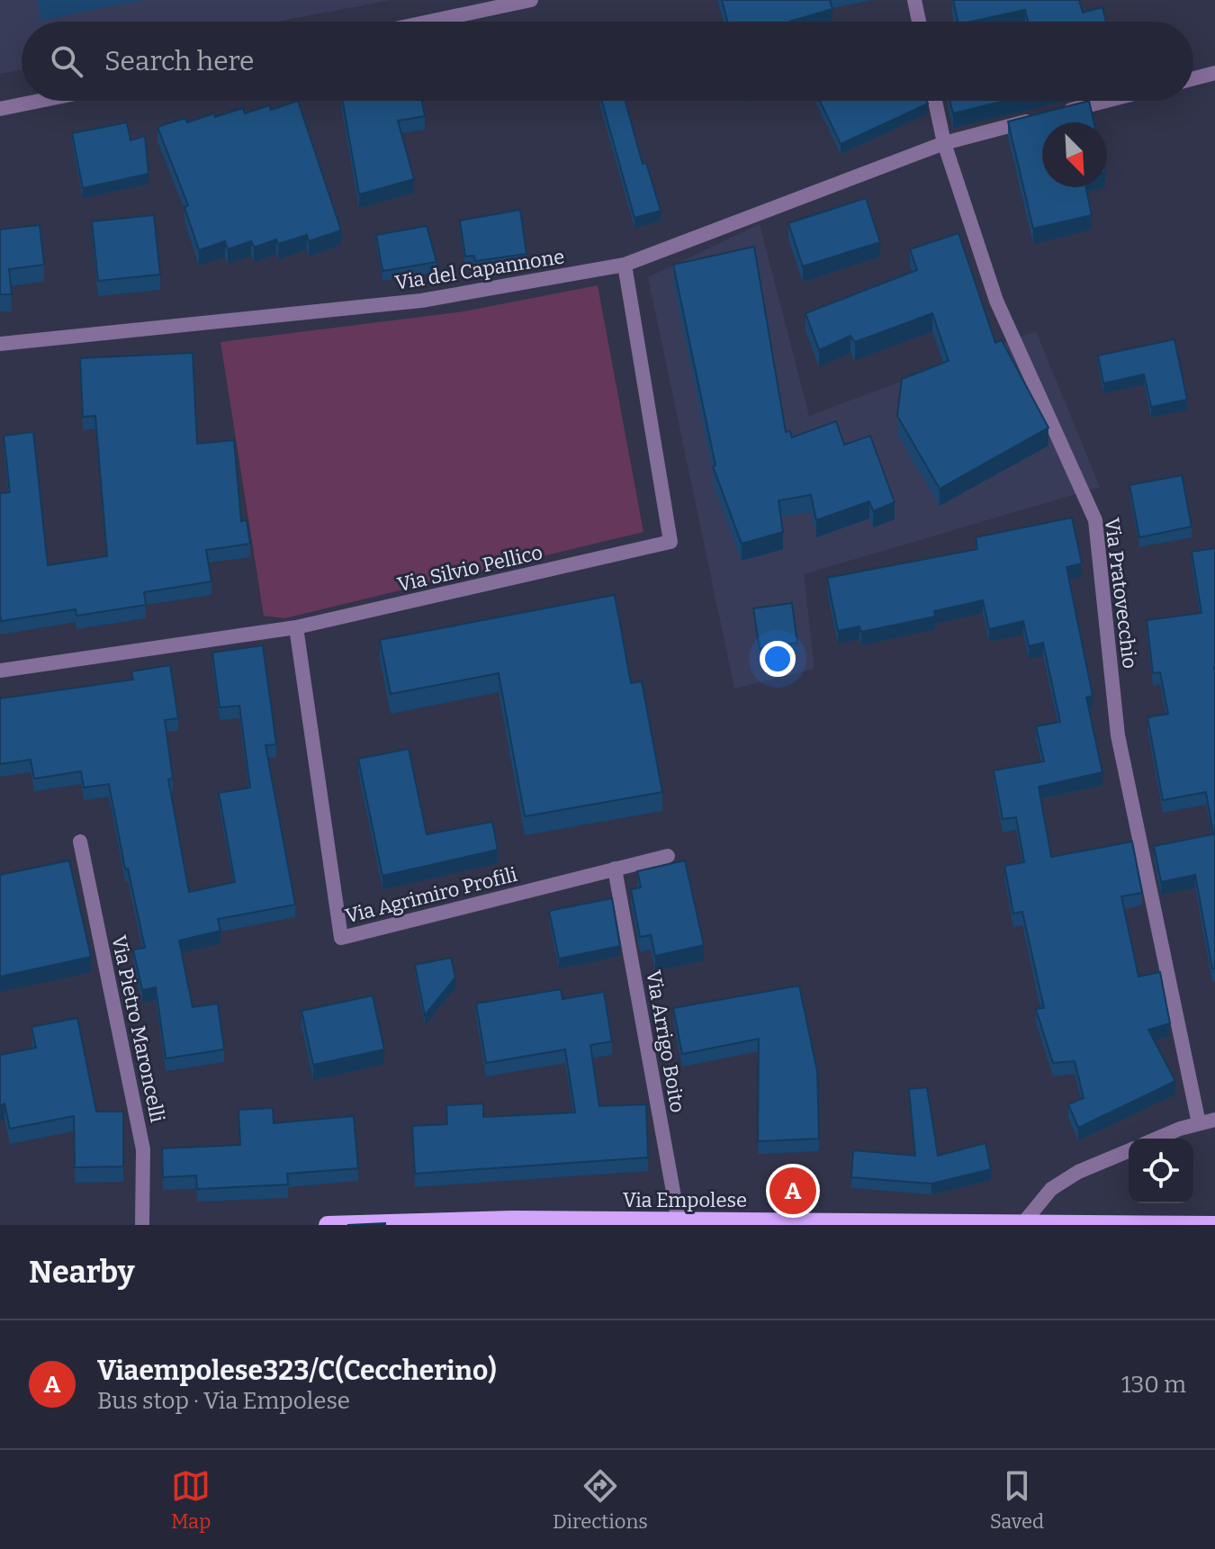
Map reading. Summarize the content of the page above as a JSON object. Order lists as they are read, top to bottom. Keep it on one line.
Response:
{"streets":{"main road":["Via Empolese"],"street":["Via del Capannone","Via Silvio Pellico","Via Pratovecchio","Via Agrimiro Profili","Via Pietro Maroncelli","Via Arrigo Boito"]},"crossings":[["Via del Capannone","Via Silvio Pellico"],["Via del Capannone","Via Pratovecchio"],["Via Silvio Pellico","Via Agrimiro Profili"],["Via Agrimiro Profili","Via Arrigo Boito"],["Via Arrigo Boito","Via Empolese"]],"north":"bottom right","page":{"search":"Search here","pins":"A","heading":"Nearby","list":[{"mark":"A","name":"Viaempolese323/C(Ceccherino)","note":"Bus stop · Via Empolese","value":"130 m"}],"nav":["Map","Directions","Saved"]}}
